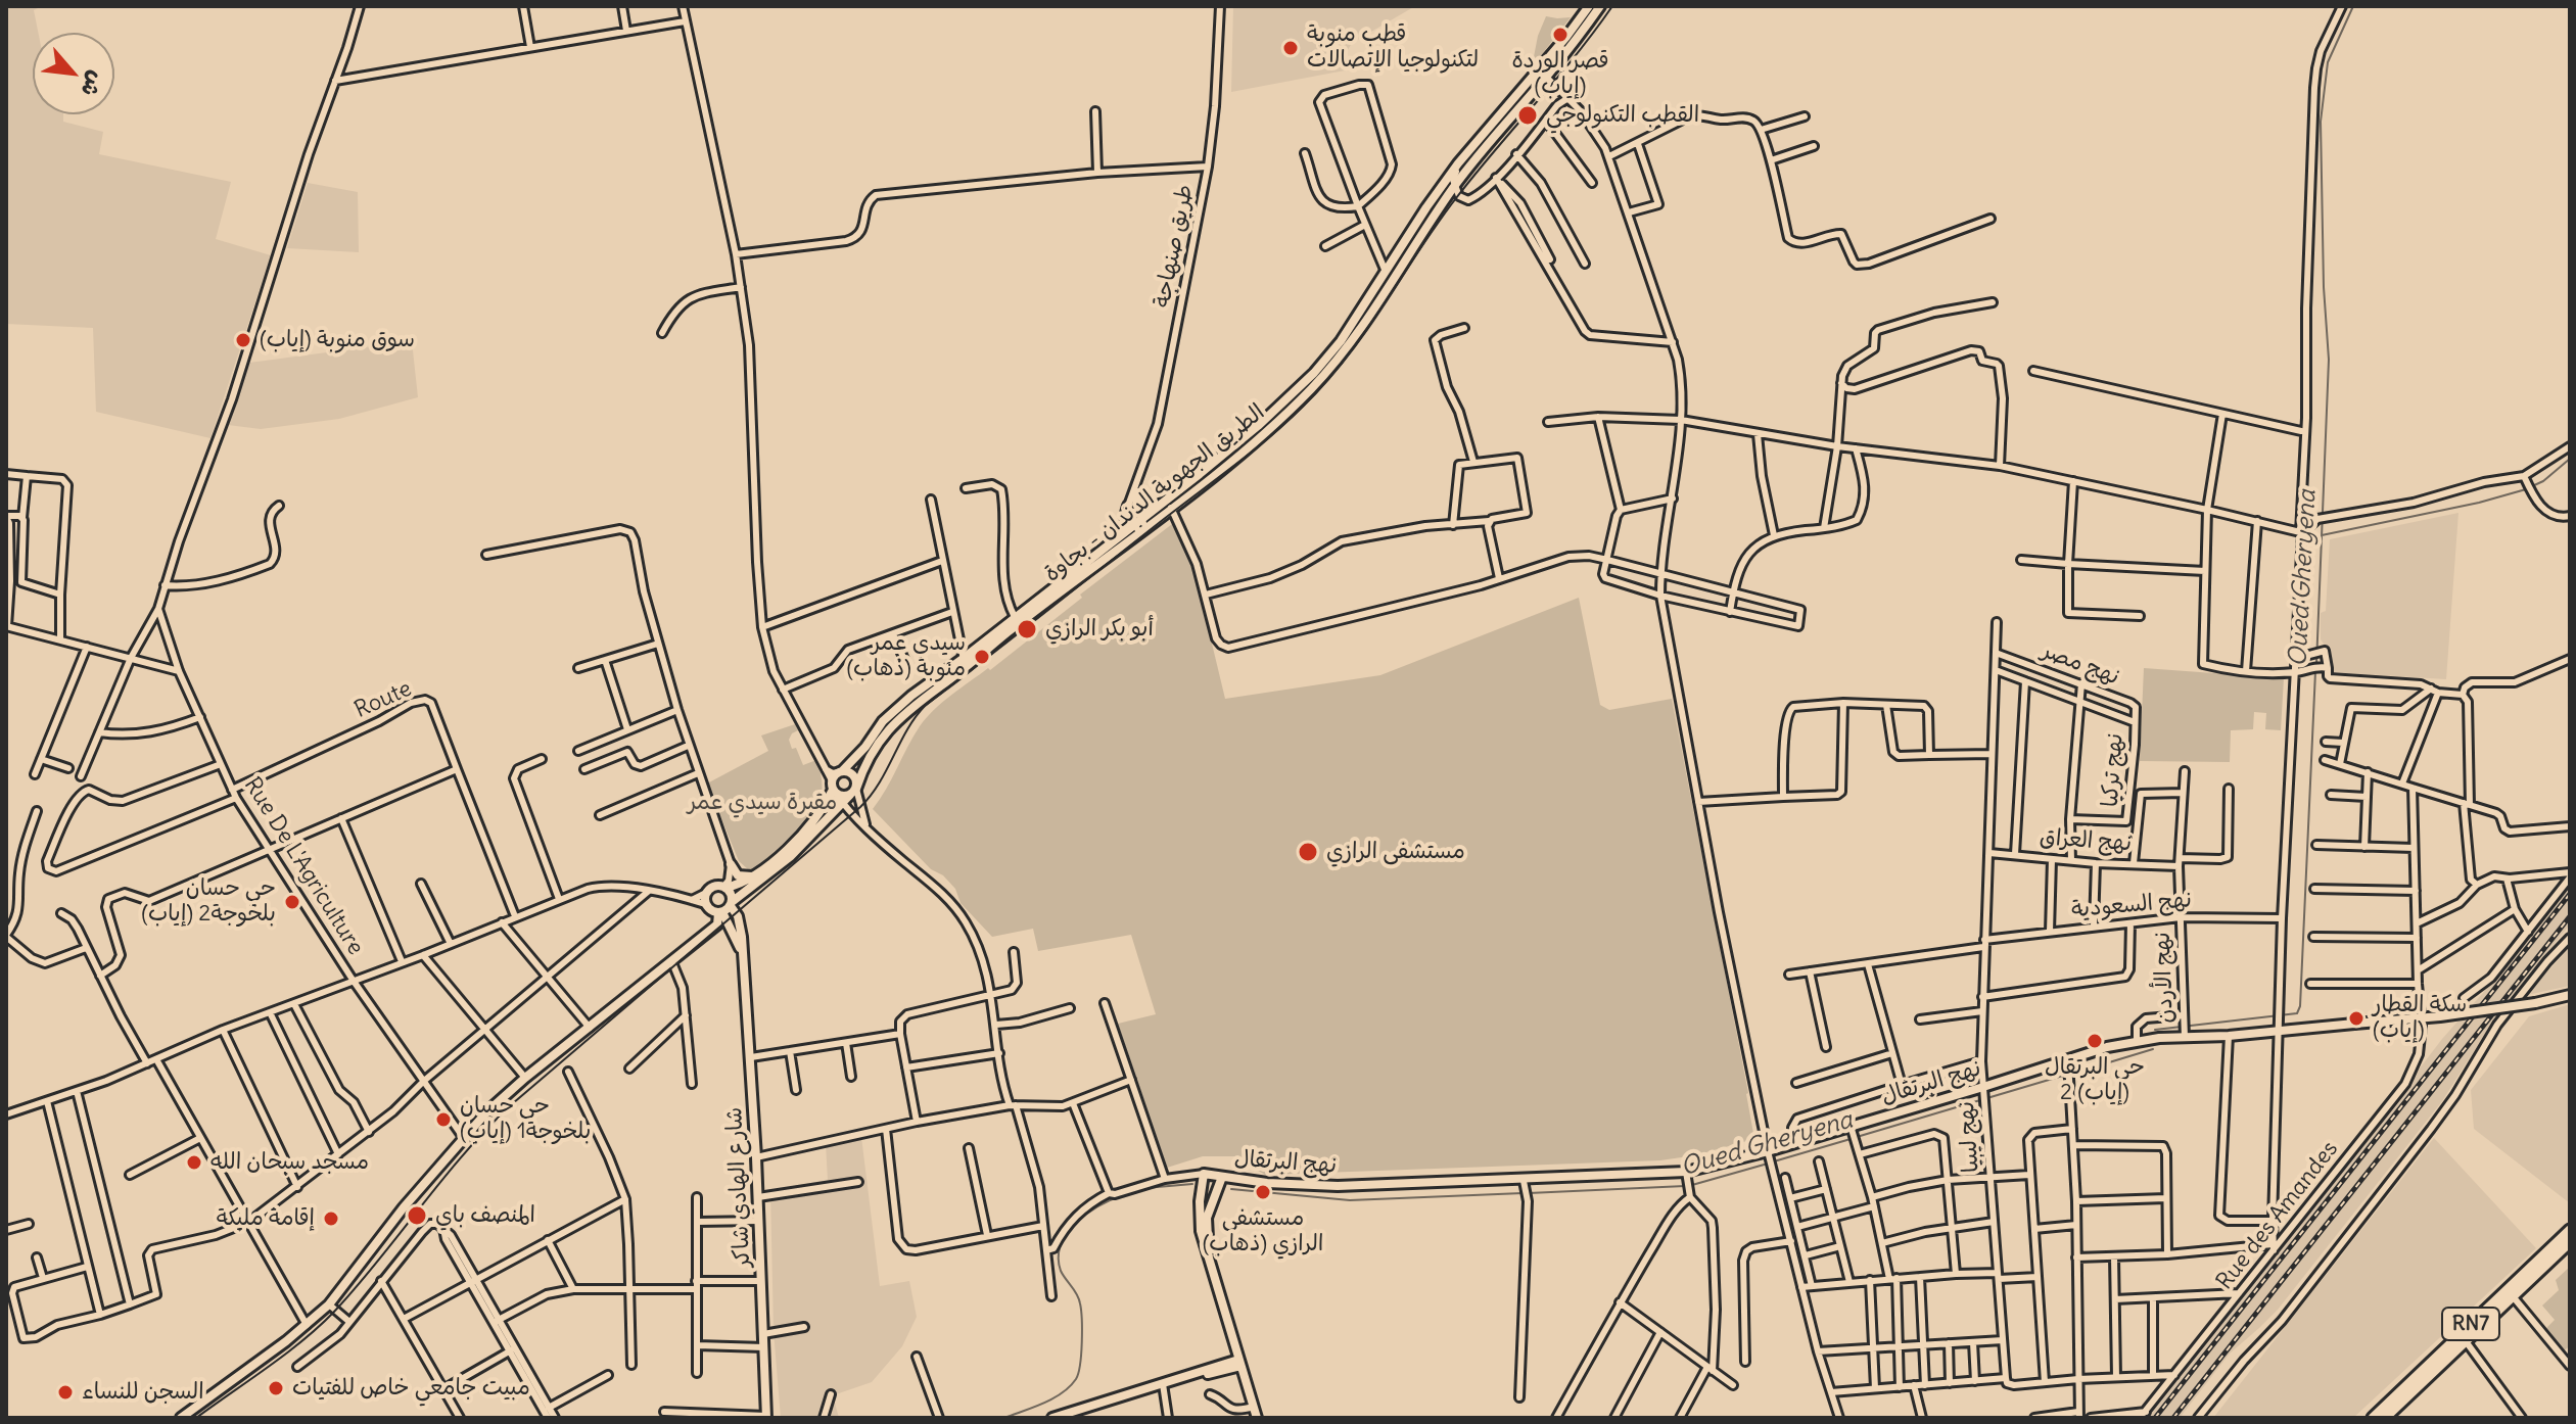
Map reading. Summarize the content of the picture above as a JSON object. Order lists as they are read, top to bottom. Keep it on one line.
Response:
{"streets":{"main road":["الطريق الجهوية الدندان - بجاوة","نهج البرتقال","شارع الهادي شاكر","RN7"],"street":["طريق صنهاجة","نهج مصر","Route","نهج تركيا","نهج العراق","Rue De L'Agriculture","نهج السعودية","نهج الأردن","نهج ليبيا","Rue des Amandes"]},"crossings":[["الطريق الجهوية الدندان - بجاوة","شارع الهادي شاكر"],["نهج مصر","نهج تركيا"],["نهج مصر","نهج ليبيا"],["Route","Rue De L'Agriculture"],["نهج العراق","نهج الأردن"],["نهج العراق","نهج ليبيا"],["نهج السعودية","نهج الأردن"],["نهج السعودية","نهج ليبيا"],["نهج الأردن","نهج البرتقال"],["نهج البرتقال","نهج ليبيا"]],"water":["Oued Gheryena"],"parks":["مقبرة سيدي عمر"],"places":["قصر الوردة (إياب)","قطب منوبة لتكنولوجيا الإتصالات","القطب التكنولوجي","سوق منوبة (إياب)","أبو بكر الرازي","سيدي عمر منوبة (ذهاب)","مستشفى الرازي","حي حسان بلخوجة2 (إياب)","سكة القطار (إياب)","حي البرتقال 2 (إياب)","حي حسان بلخوجة1 (إياب)","مسجد سبحان الله","مستشفى الرازي (ذهاب)","المنصف باي","إقامة مليكة","مبيت جامعي خاص للفتيات","السجن للنساء"],"north":"bottom right"}
